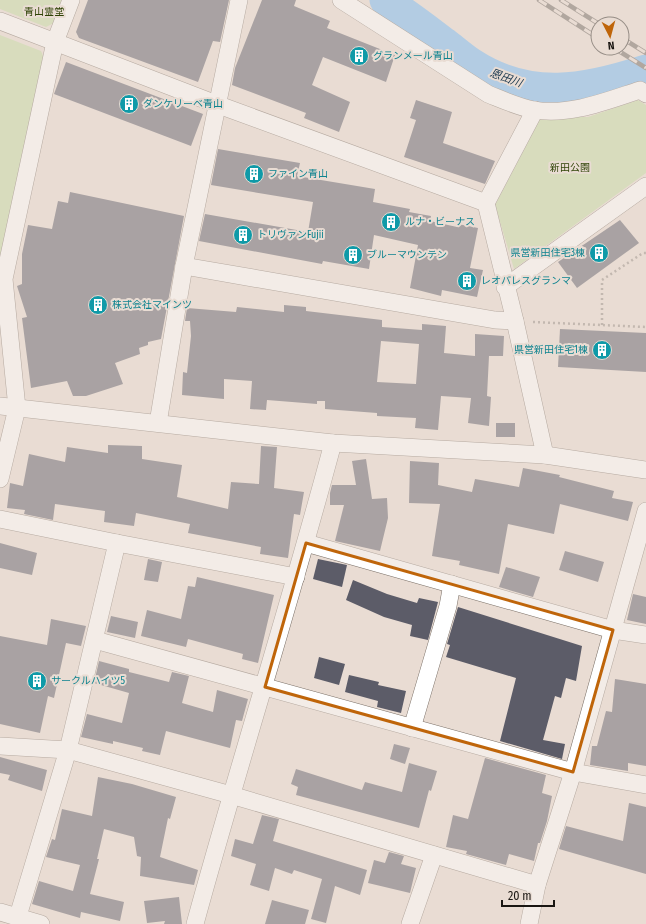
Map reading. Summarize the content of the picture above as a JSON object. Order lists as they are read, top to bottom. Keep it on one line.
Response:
{"water":["恩田川"],"parks":["青山霊堂","新田公園"],"places":{"building":["グランメール青山","ダンケリーベ青山","ファイン青山","ルナ・ビーナス","トリヴァンFujii","県営新田住宅3棟","ブルーマウンテン","レオパレスグランマ","株式会社マインツ","県営新田住宅1棟","サークルハイツ5"]},"scale_bar":"20 m","north":"bottom"}
